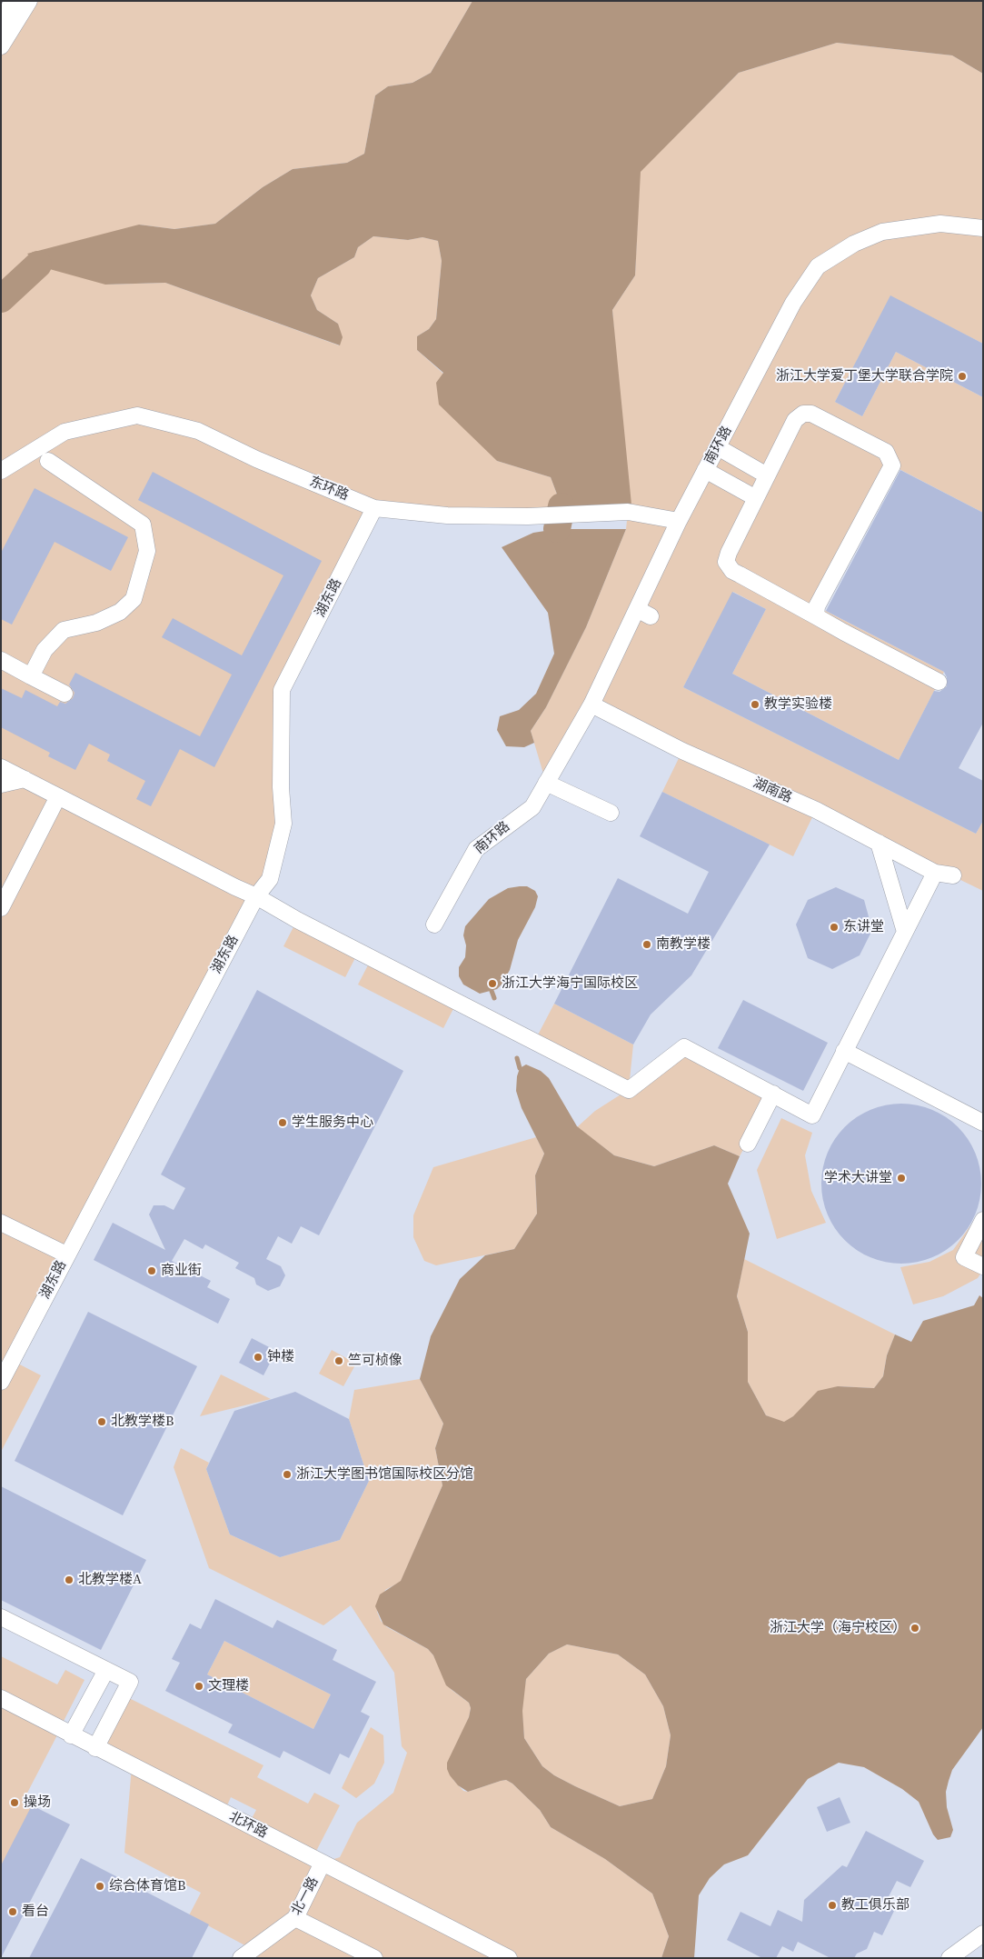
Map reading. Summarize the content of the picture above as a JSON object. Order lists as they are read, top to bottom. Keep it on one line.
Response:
{"streets":{"street":["南环路","东环路","湖东路","湖南路","北环路","北一路"]},"crossings":[["南环路","东环路"],["南环路","湖南路"],["东环路","湖东路"],["北环路","北一路"]],"places":["浙江大学爱丁堡大学联合学院","教学实验楼","东讲堂","南教学楼","浙江大学海宁国际校区","学生服务中心","学术大讲堂","商业街","钟楼","竺可桢像","北教学楼B","浙江大学图书馆国际校区分馆","北教学楼A","浙江大学（海宁校区）","文理楼","操场","综合体育馆B","教工俱乐部","看台"]}
